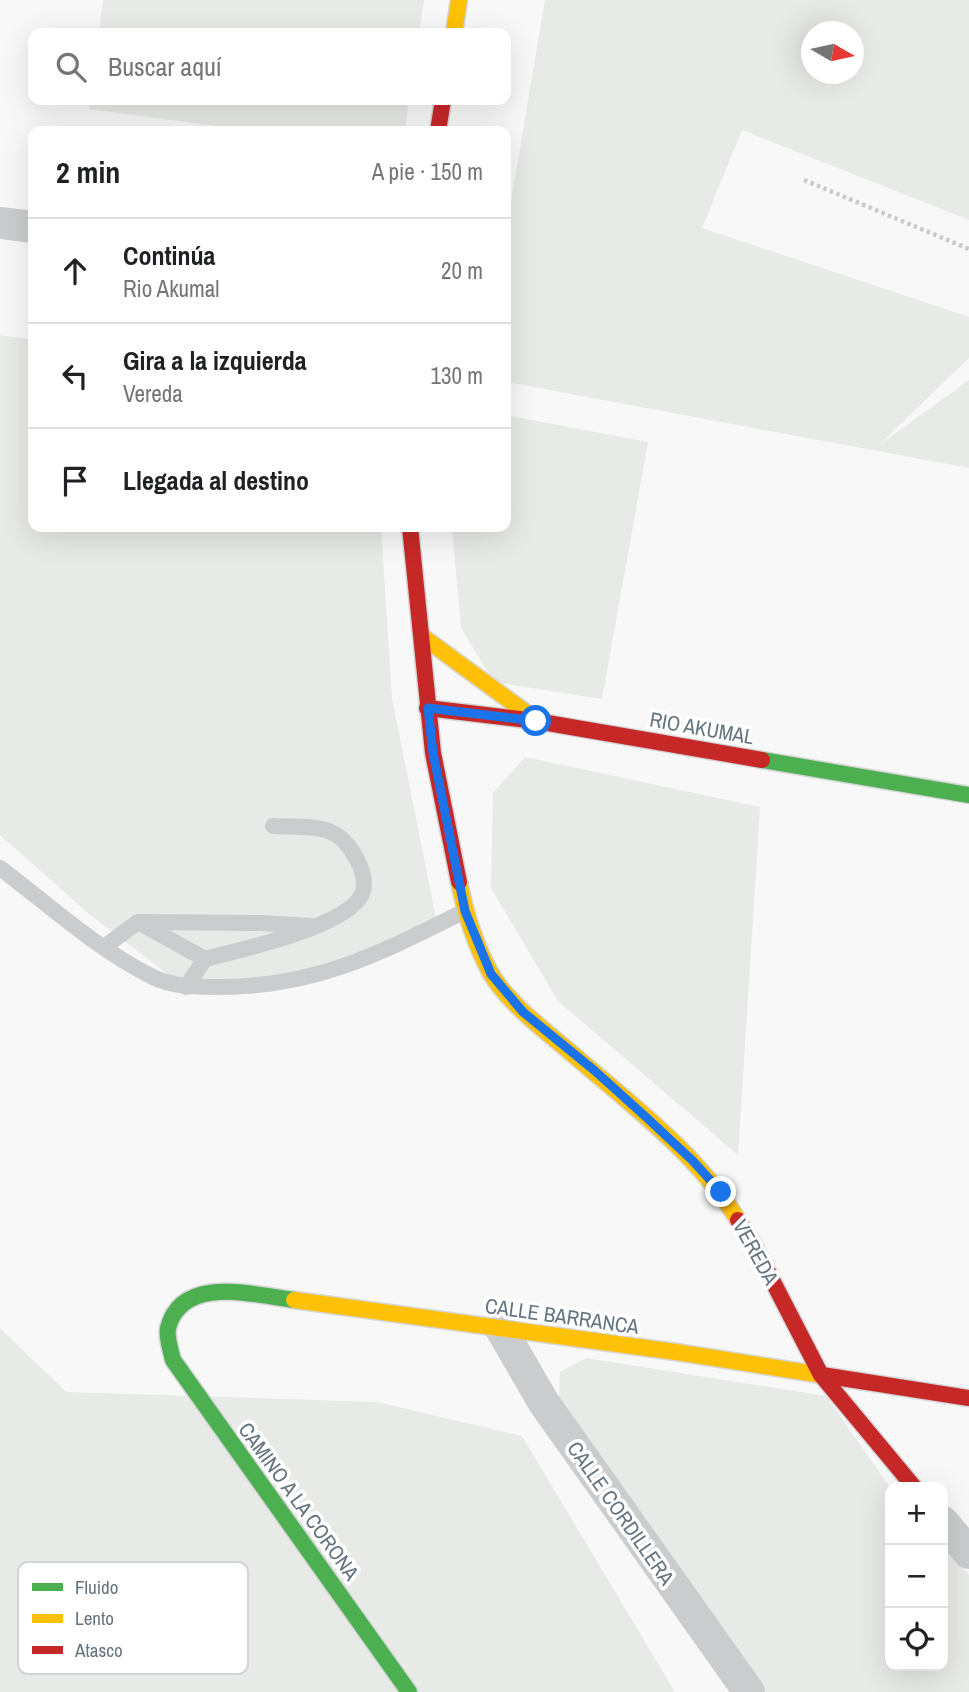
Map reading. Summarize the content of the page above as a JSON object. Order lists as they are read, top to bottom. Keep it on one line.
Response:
{"streets":{"street":["RIO AKUMAL","VEREDA","CALLE BARRANCA","CAMINO A LA CORONA","CALLE CORDILLERA"]},"crossings":[["RIO AKUMAL","VEREDA"],["VEREDA","CALLE BARRANCA"],["CALLE BARRANCA","CAMINO A LA CORONA"],["CALLE BARRANCA","CALLE CORDILLERA"]],"legend":["Fluido","Lento","Atasco"],"north":"right","page":{"search":"Buscar aquí","heading":["2 min","A pie · 150 m"],"list":[["Continúa","Rio Akumal","20 m"],["Gira a la izquierda","Vereda","130 m"],"Llegada al destino"],"map_buttons":["+","−"]}}
